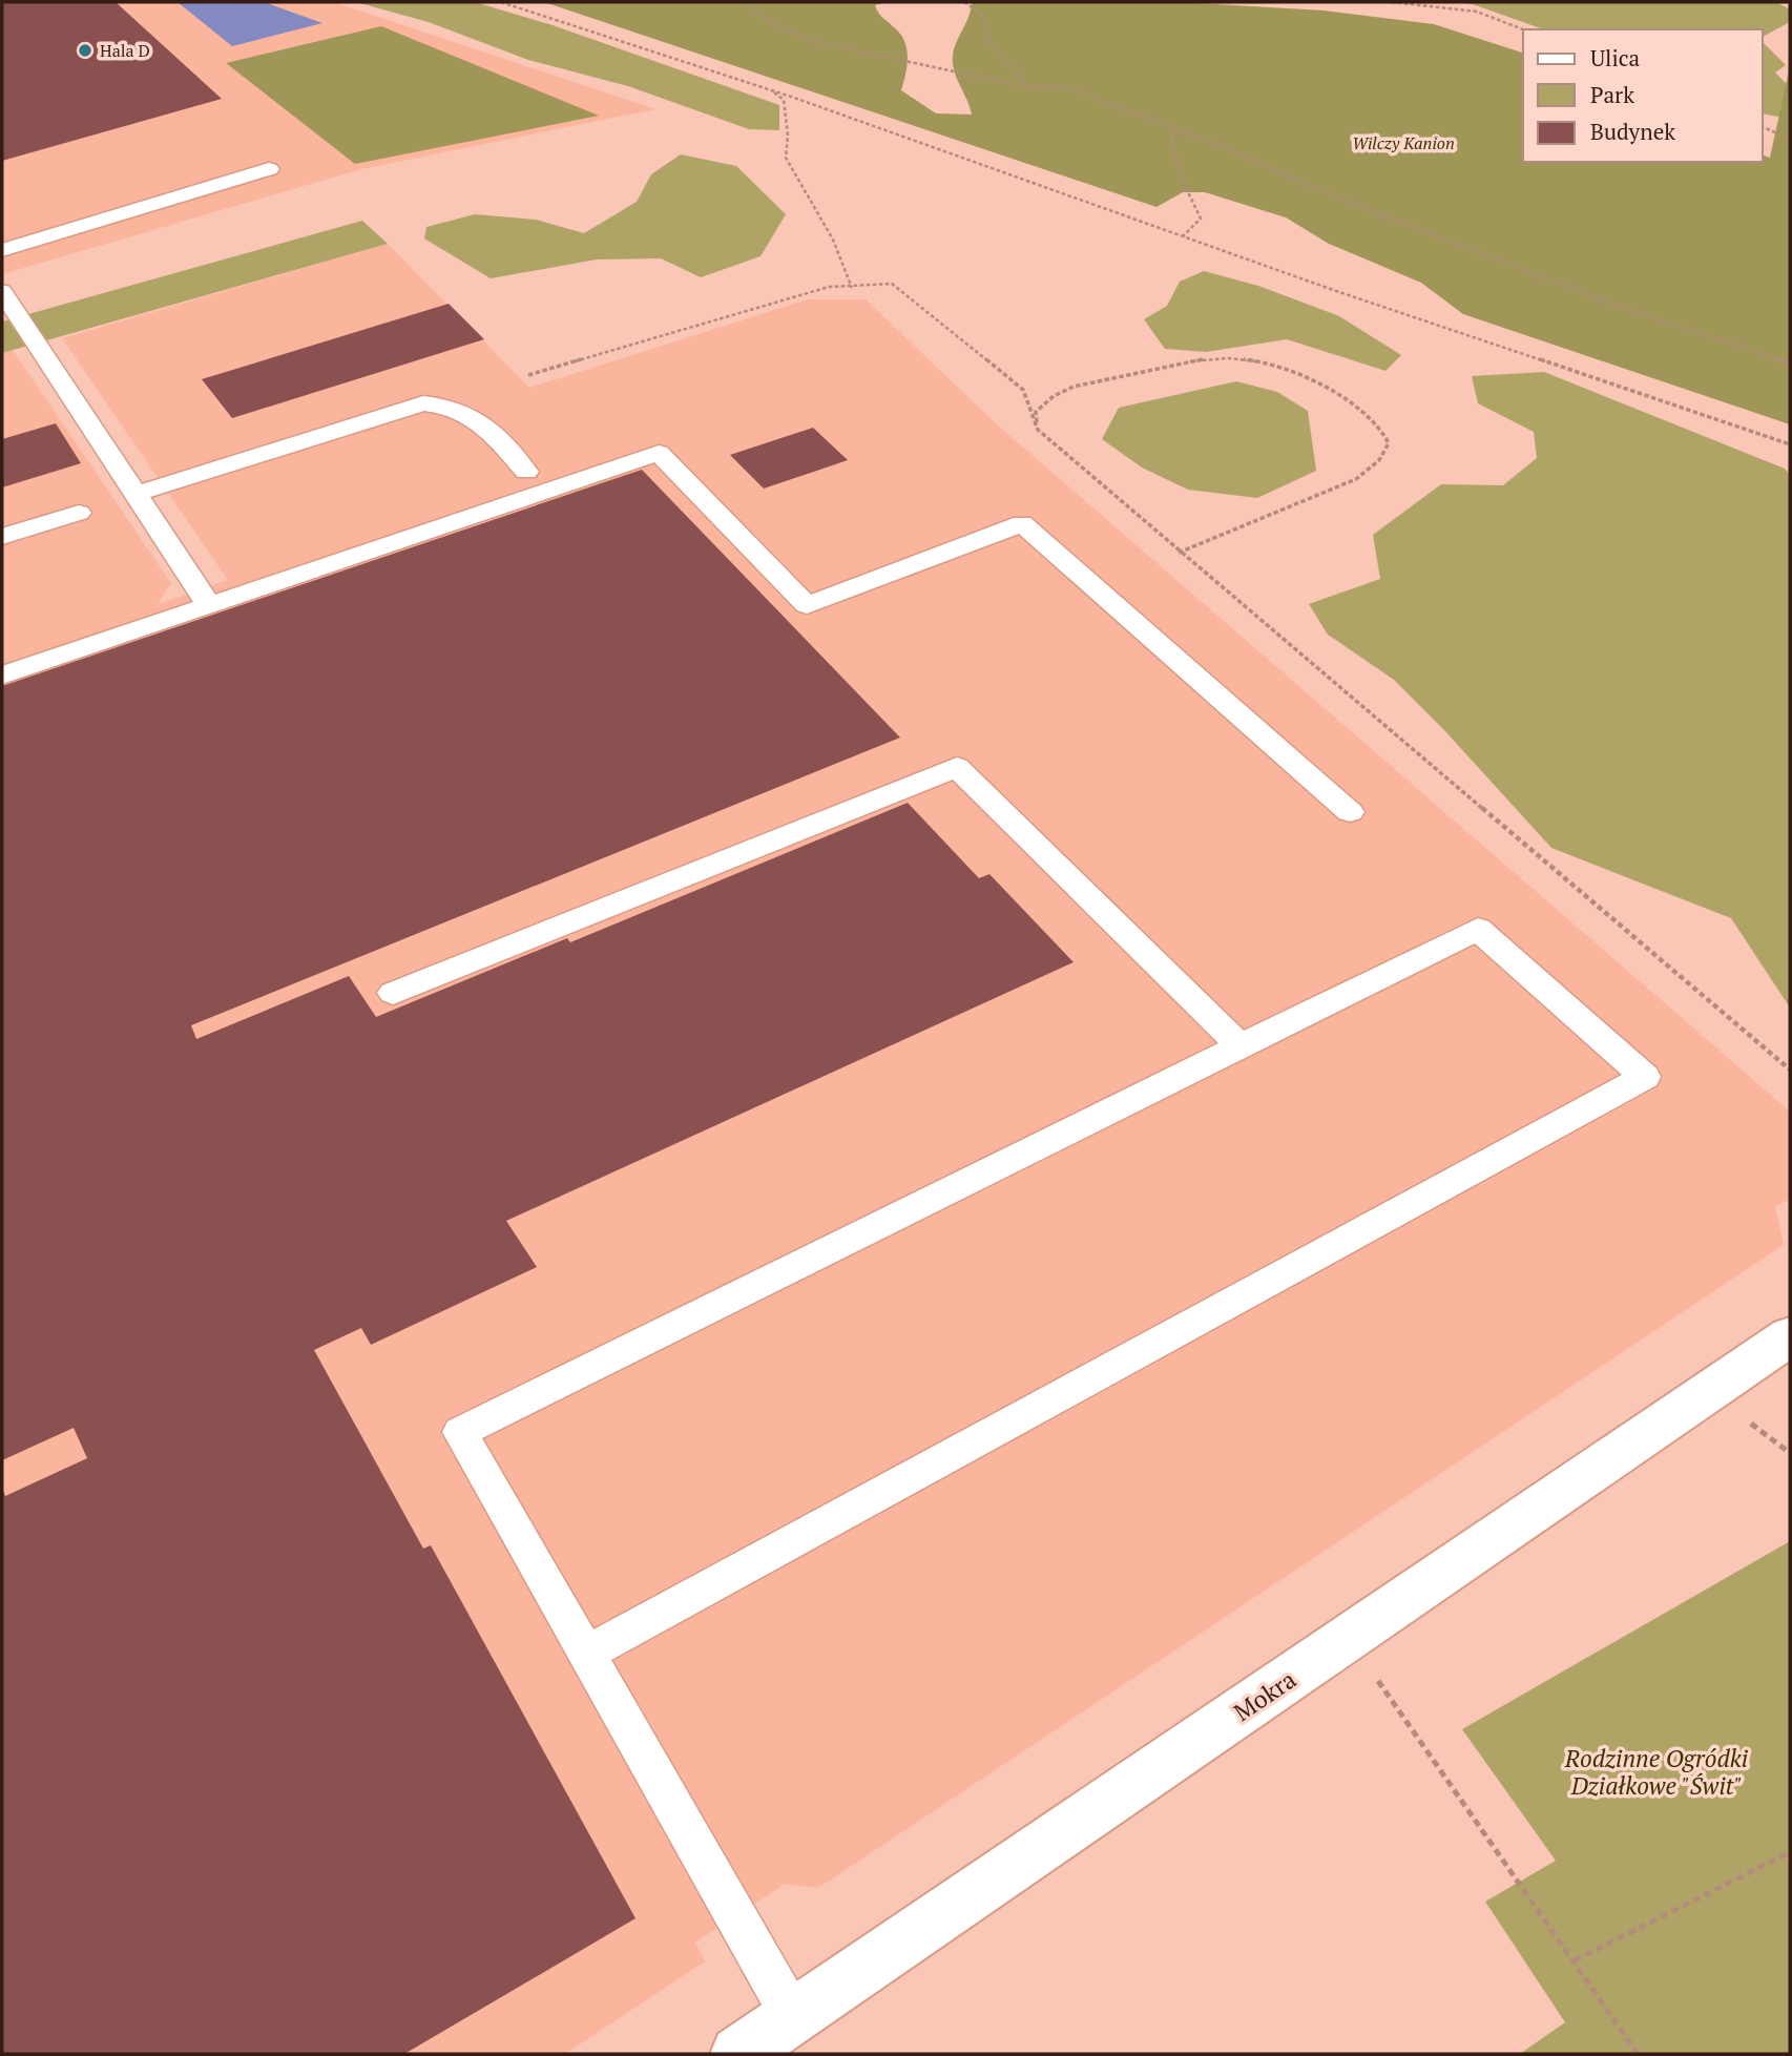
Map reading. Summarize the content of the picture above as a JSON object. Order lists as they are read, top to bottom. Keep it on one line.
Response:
{"streets":{"street":["Mokra"]},"parks":["Wilczy Kanion","Rodzinne Ogródki Działkowe \"Świt\""],"places":["Hala D"],"legend":["Ulica","Park","Budynek"]}
